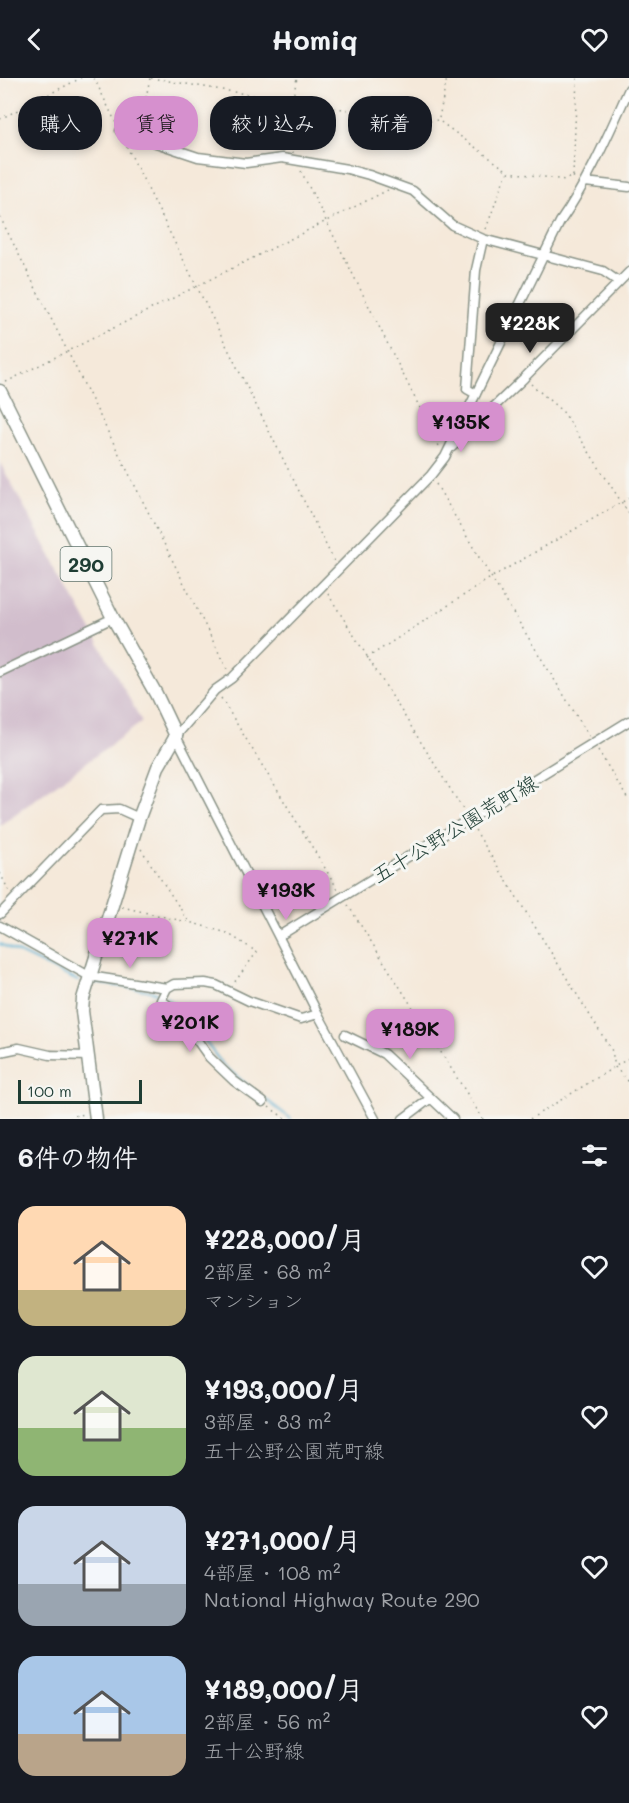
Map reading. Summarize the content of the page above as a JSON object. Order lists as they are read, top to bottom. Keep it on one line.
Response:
{"streets":{"highway":["290"],"street":["五十公野公園荒町線"]},"scale_bar":"100 m","page":{"header":"Homiq","chip":["購入","賃貸","絞り込み","新着"],"price":["¥228K","¥135K","¥193K","¥271K","¥201K","¥189K"],"scale":"100 m","heading":"6件の物件","list":[{"name":"¥228,000/月","note":"2部屋 · 68 m² · マンション"},{"name":"¥193,000/月","note":"3部屋 · 83 m² · 五十公野公園荒町線"},{"name":"¥271,000/月","note":"4部屋 · 108 m² · National Highway Route 290"},{"name":"¥189,000/月","note":"2部屋 · 56 m² · 五十公野線"}]}}
